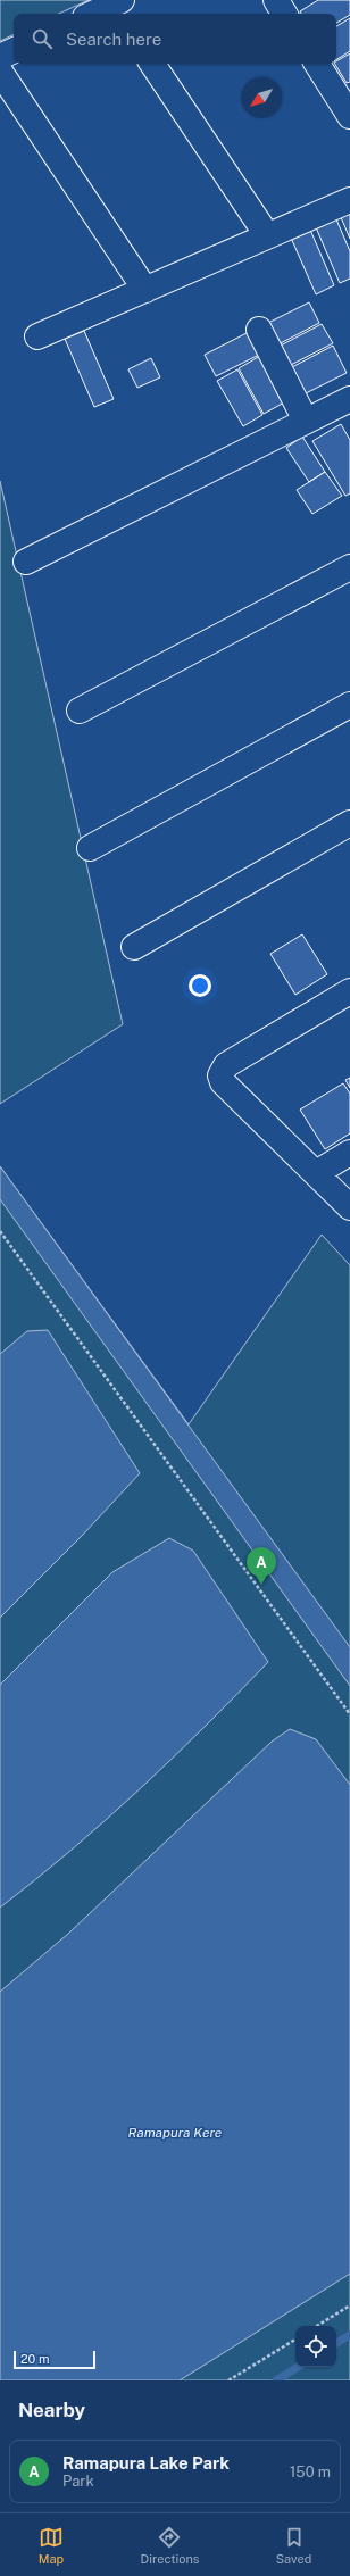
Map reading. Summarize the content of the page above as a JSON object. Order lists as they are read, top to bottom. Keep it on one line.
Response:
{"water":["Ramapura Kere"],"scale_bar":"20 m","north":"bottom left","page":{"search":"Search here","pins":"A","scale":"20 m","heading":"Nearby","list":[{"mark":"A","name":"Ramapura Lake Park","note":"Park","value":"150 m"}],"nav":["Map","Directions","Saved"]}}
